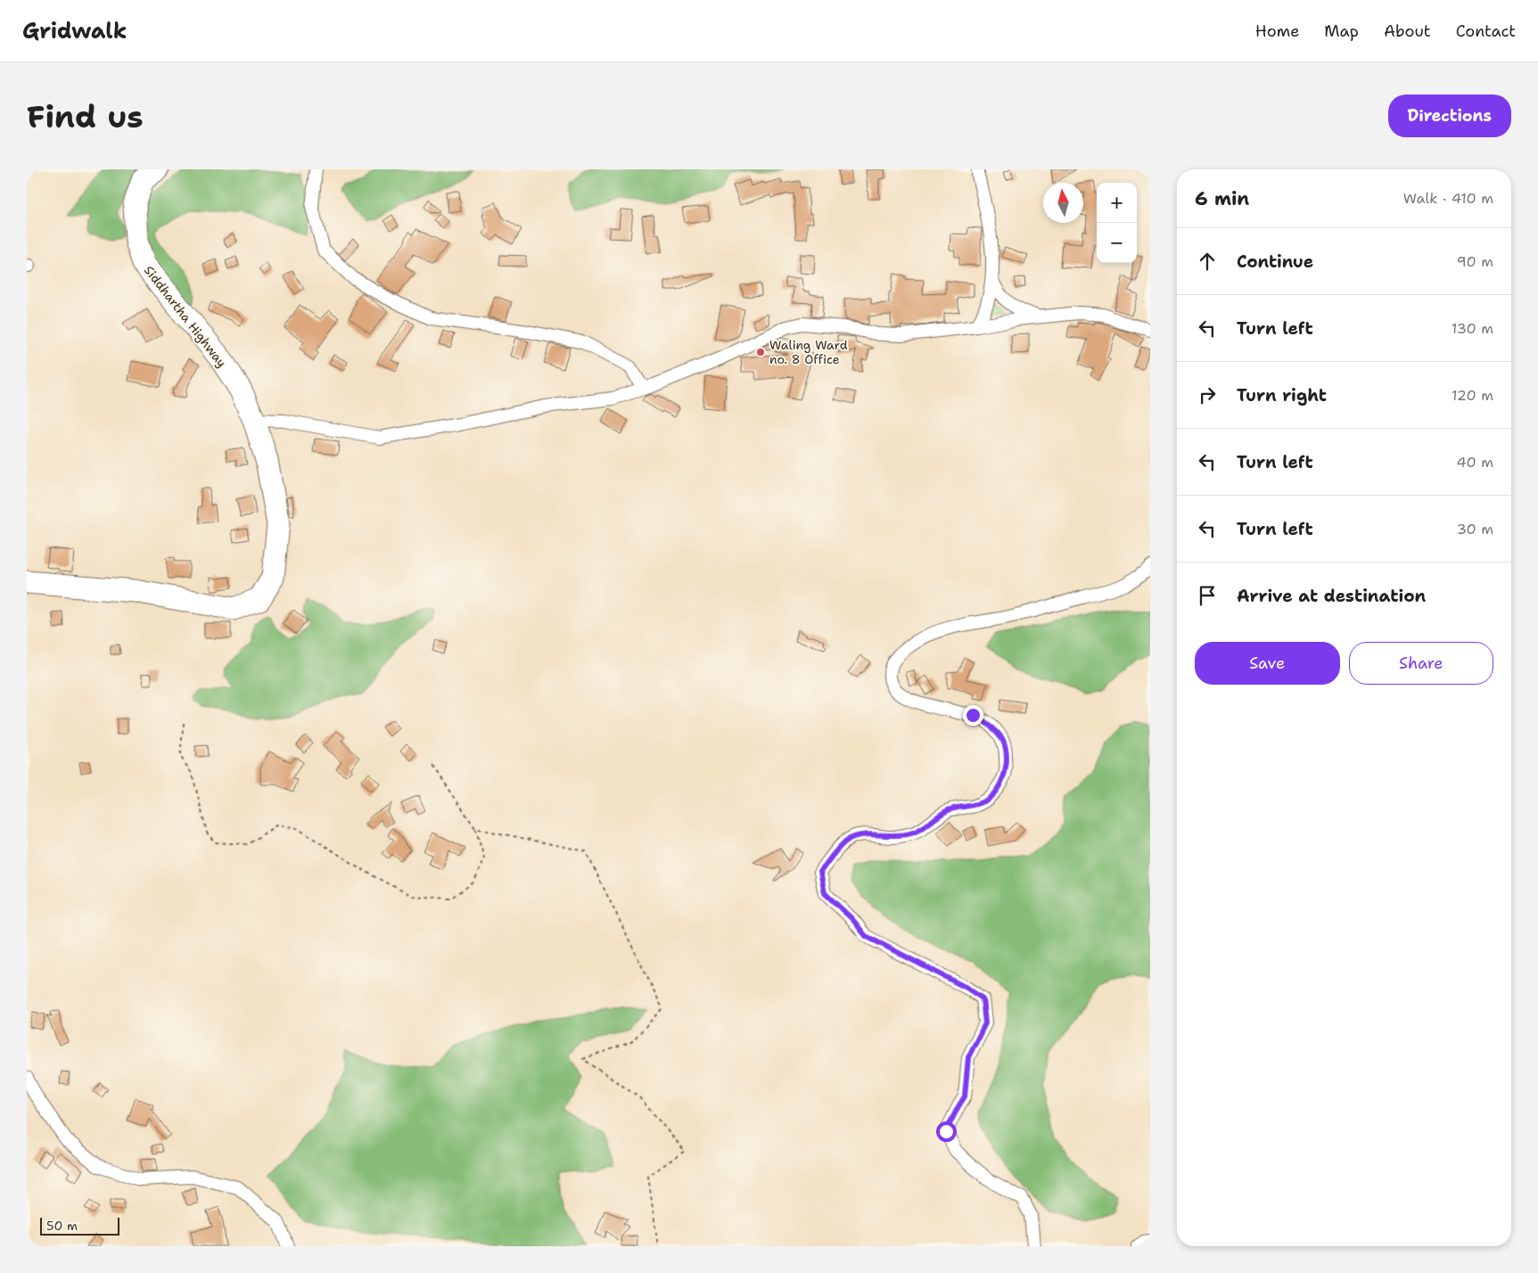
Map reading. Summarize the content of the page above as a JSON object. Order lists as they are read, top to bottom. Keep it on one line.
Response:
{"streets":{"highway":["Siddhartha Highway"]},"places":["Waling Ward no. 8 Office"],"scale_bar":"50 m","north":"top","page":{"header":"Gridwalk","nav":["Home","Map","About","Contact"],"buttons":["Directions",["Save","Share"]],"title":"Find us","heading":["6 min","Walk · 410 m"],"map_buttons":["+","−"],"list":[["Continue","90 m"],["Turn left","130 m"],["Turn right","120 m"],["Turn left","40 m"],["Turn left","30 m"],"Arrive at destination"],"scale":"50 m"}}
